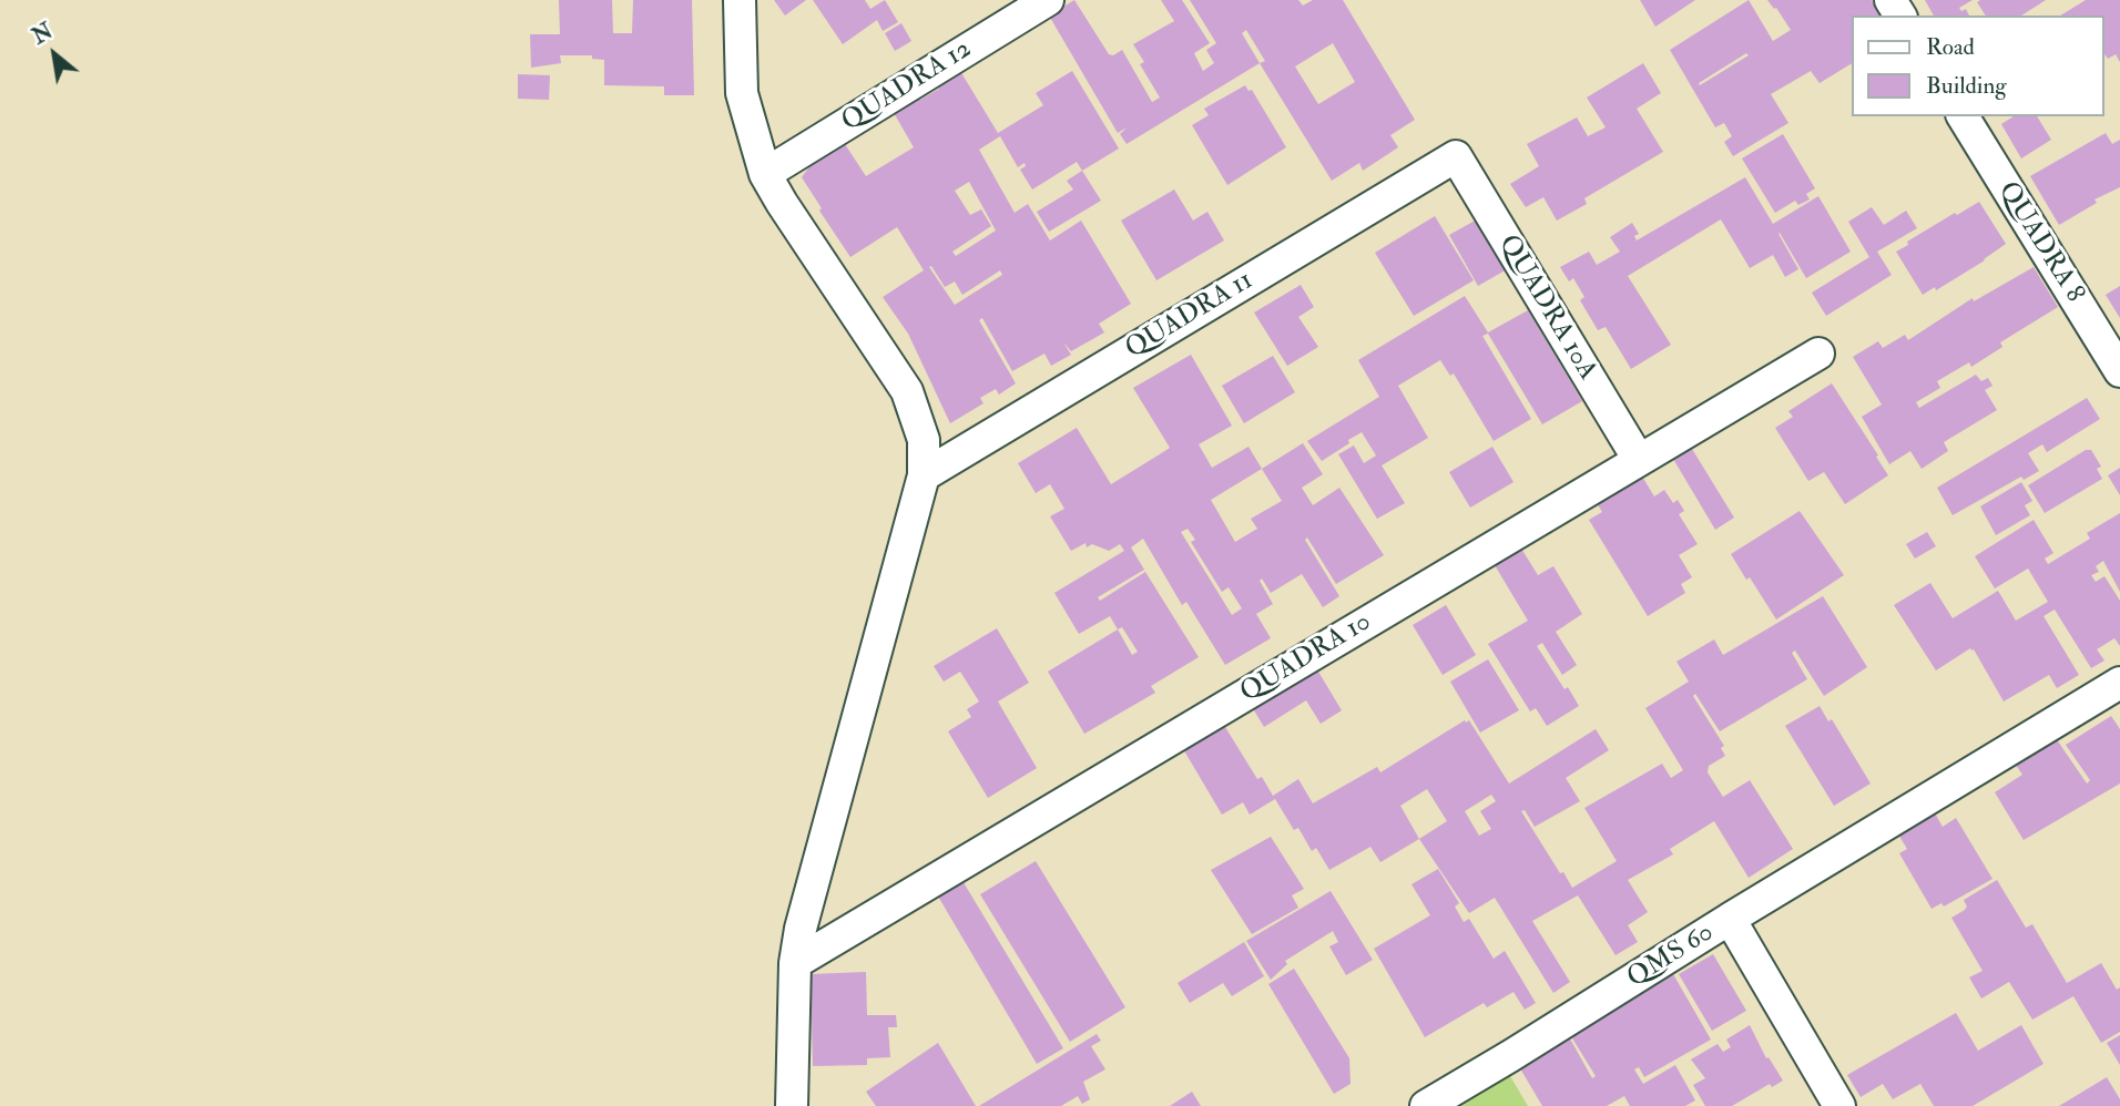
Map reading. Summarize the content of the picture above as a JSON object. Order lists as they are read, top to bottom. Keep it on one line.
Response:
{"streets":{"street":["QUADRA 12","QUADRA 8","QUADRA 10A","QUADRA 11","QUADRA 10","QMS 60"]},"crossings":[["QUADRA 10A","QUADRA 11"],["QUADRA 10A","QUADRA 10"]],"legend":["Road","Building"],"north":"top left"}
